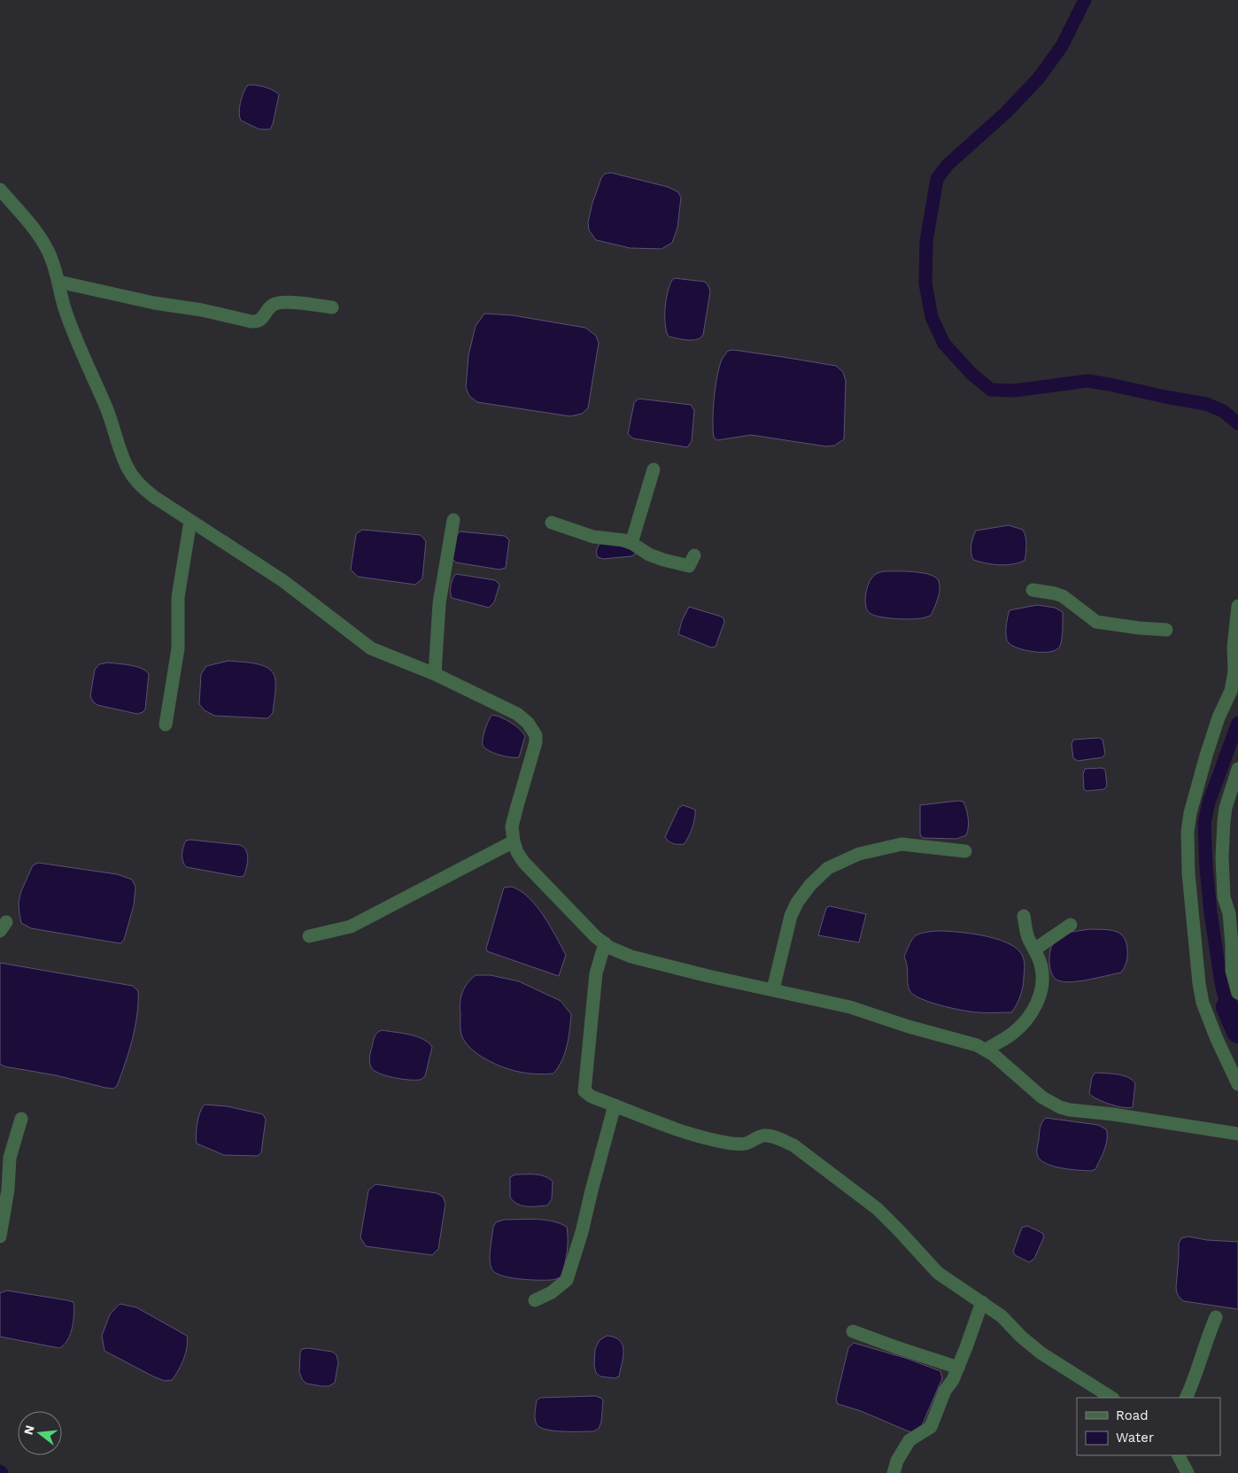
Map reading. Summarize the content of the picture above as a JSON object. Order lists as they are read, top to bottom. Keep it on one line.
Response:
{"legend":["Road","Water"],"north":"left"}
